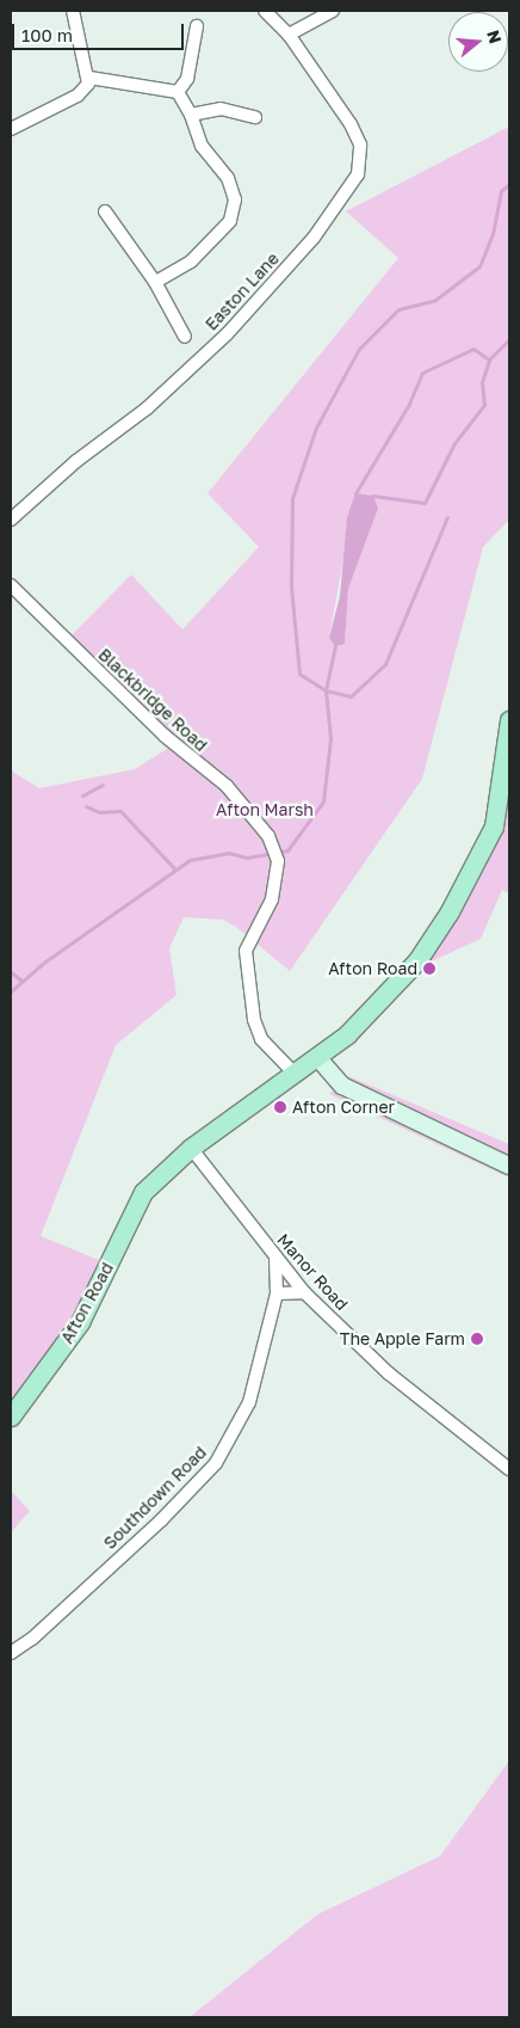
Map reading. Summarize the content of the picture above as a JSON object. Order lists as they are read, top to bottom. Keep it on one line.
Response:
{"streets":{"main road":["Afton Road"],"street":["Easton Lane","Blackbridge Road","Manor Road","Southdown Road"]},"crossings":[["Blackbridge Road","Afton Road"],["Manor Road","Afton Road"],["Manor Road","Southdown Road"]],"parks":["Afton Marsh"],"places":["Afton Road","Afton Corner","The Apple Farm"],"scale_bar":"100 m","north":"right"}
